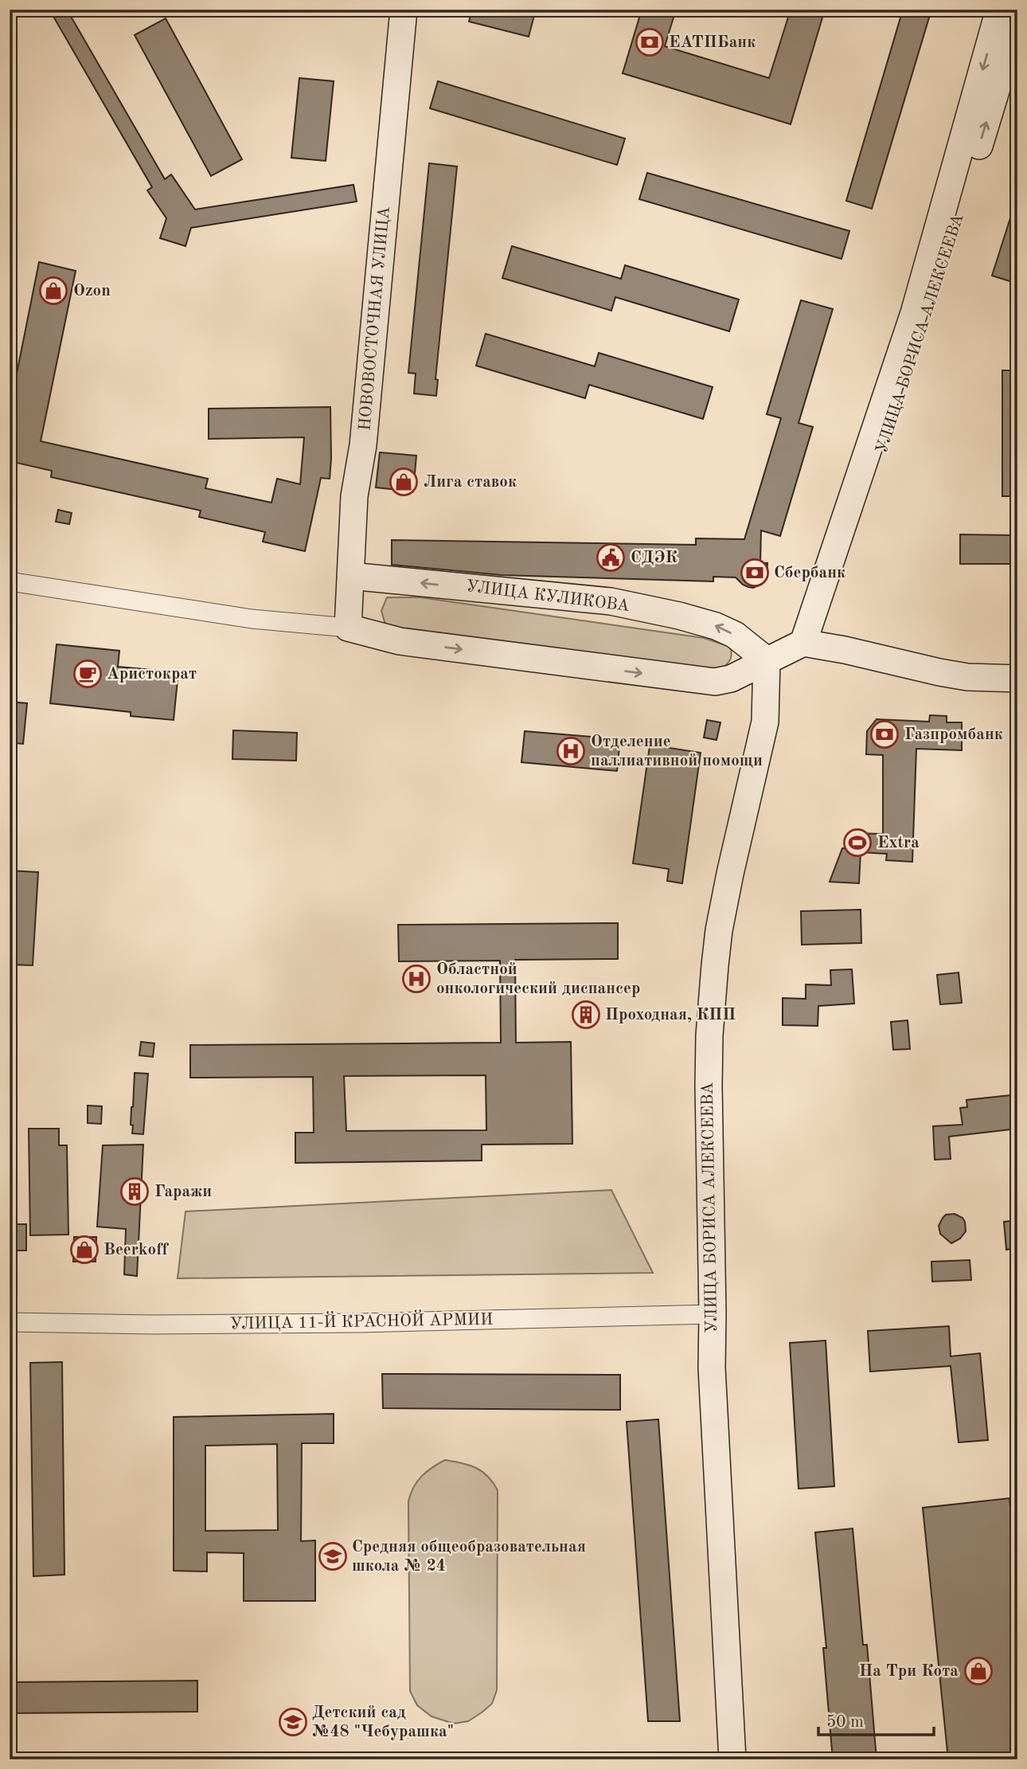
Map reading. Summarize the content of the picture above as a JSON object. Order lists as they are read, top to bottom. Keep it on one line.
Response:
{"streets":{"main road":["НОВОВОСТОЧНАЯ УЛИЦА","УЛИЦА БОРИСА АЛЕКСЕЕВА","УЛИЦА КУЛИКОВА"],"street":["УЛИЦА 11-Й КРАСНОЙ АРМИИ"]},"crossings":[["НОВОВОСТОЧНАЯ УЛИЦА","УЛИЦА КУЛИКОВА"],["УЛИЦА БОРИСА АЛЕКСЕЕВА","УЛИЦА КУЛИКОВА"],["УЛИЦА БОРИСА АЛЕКСЕЕВА","УЛИЦА 11-Й КРАСНОЙ АРМИИ"]],"places":{"bank":["ЕАТПБанк","Сбербанк","Газпромбанк"],"shop":["Ozon","Лига ставок","Beerkoff","На Три Кота"],"public building":["СДЭК"],"cafe":["Аристократ"],"hospital":["Отделение паллиативной помощи","Областной онкологический диспансер"],"sports":["Extra"],"building":["Проходная, КПП","Гаражи"],"school or university":["Средняя общеобразовательная школа № 24","Детский сад №48 \"Чебурашка\""]},"scale_bar":"50 m"}
